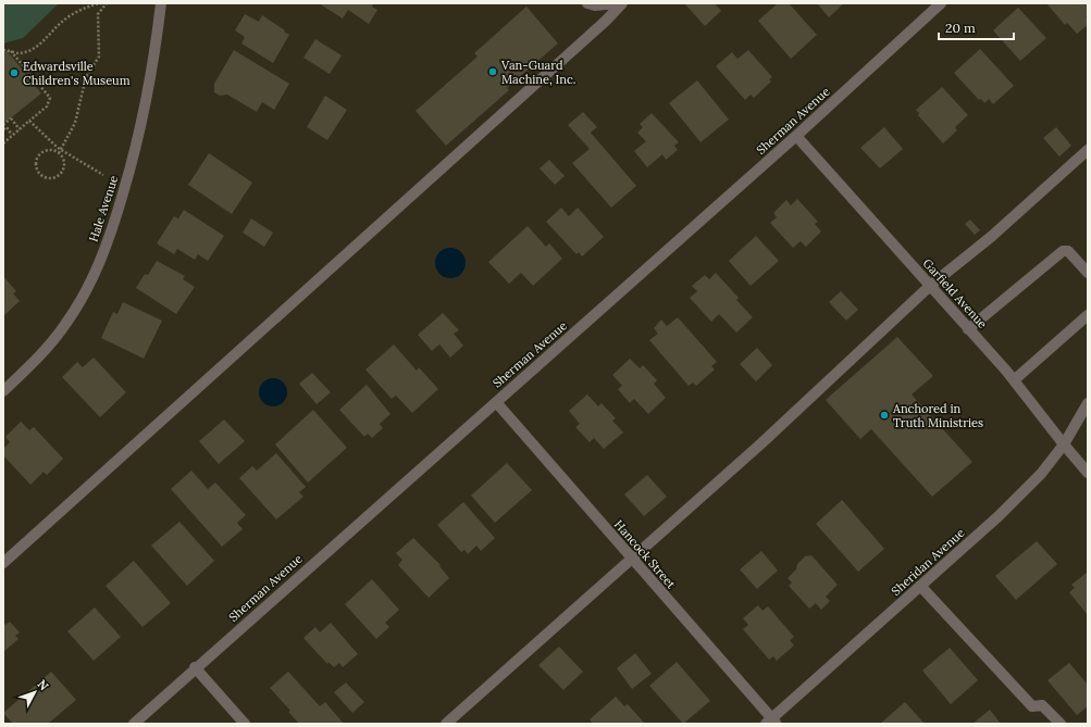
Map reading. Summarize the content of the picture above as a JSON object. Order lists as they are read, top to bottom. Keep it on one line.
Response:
{"streets":{"street":["Sherman Avenue","Hale Avenue","Garfield Avenue","Hancock Street","Sheridan Avenue"]},"crossings":[["Sherman Avenue","Garfield Avenue"],["Sherman Avenue","Hancock Street"],["Garfield Avenue","Sheridan Avenue"],["Hancock Street","Sheridan Avenue"]],"places":["Van-Guard Machine, Inc.","Edwardsville Children's Museum","Anchored in Truth Ministries"],"scale_bar":"20 m","north":"top right"}
